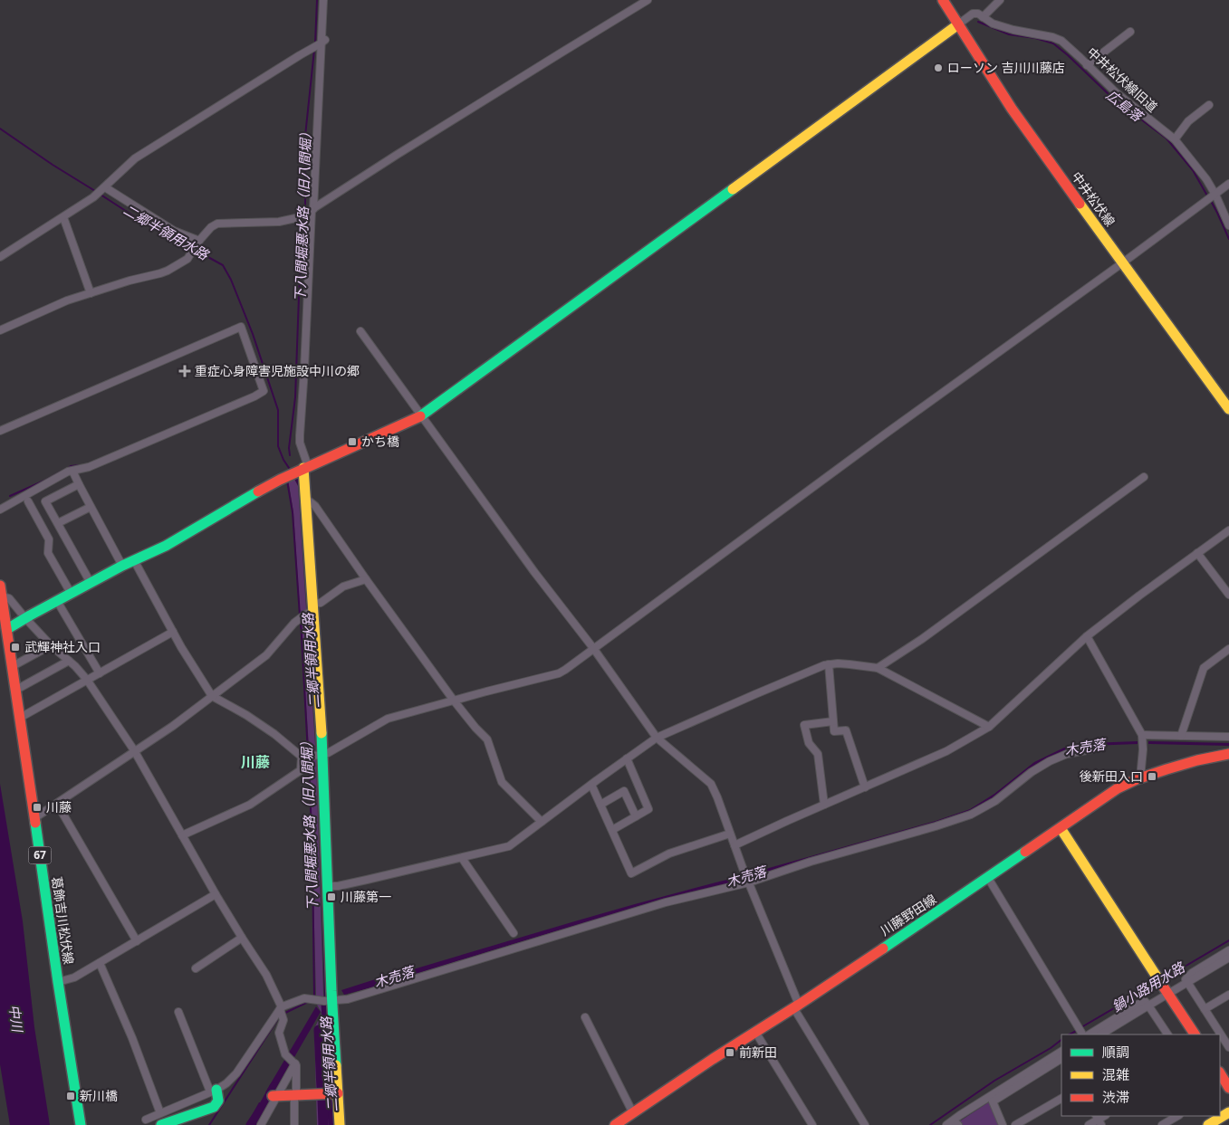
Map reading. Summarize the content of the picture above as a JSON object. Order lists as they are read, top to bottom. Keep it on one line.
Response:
{"streets":{"street":["中井松伏線旧道","中井松伏線","67","川藤野田線","葛飾吉川松伏線"]},"districts":["川藤"],"water":["広島落","下八間堀悪水路（旧八間堀）","二郷半領用水路","木売落","鍋小路用水路","中川"],"places":{"other":["ローソン 吉川川藤店"],"health":["重症心身障害児施設中川の郷"],"transit":["かち橋","武輝神社入口","後新田入口","川藤","川藤第一","前新田","新川橋"]},"legend":["順調","混雑","渋滞"]}
